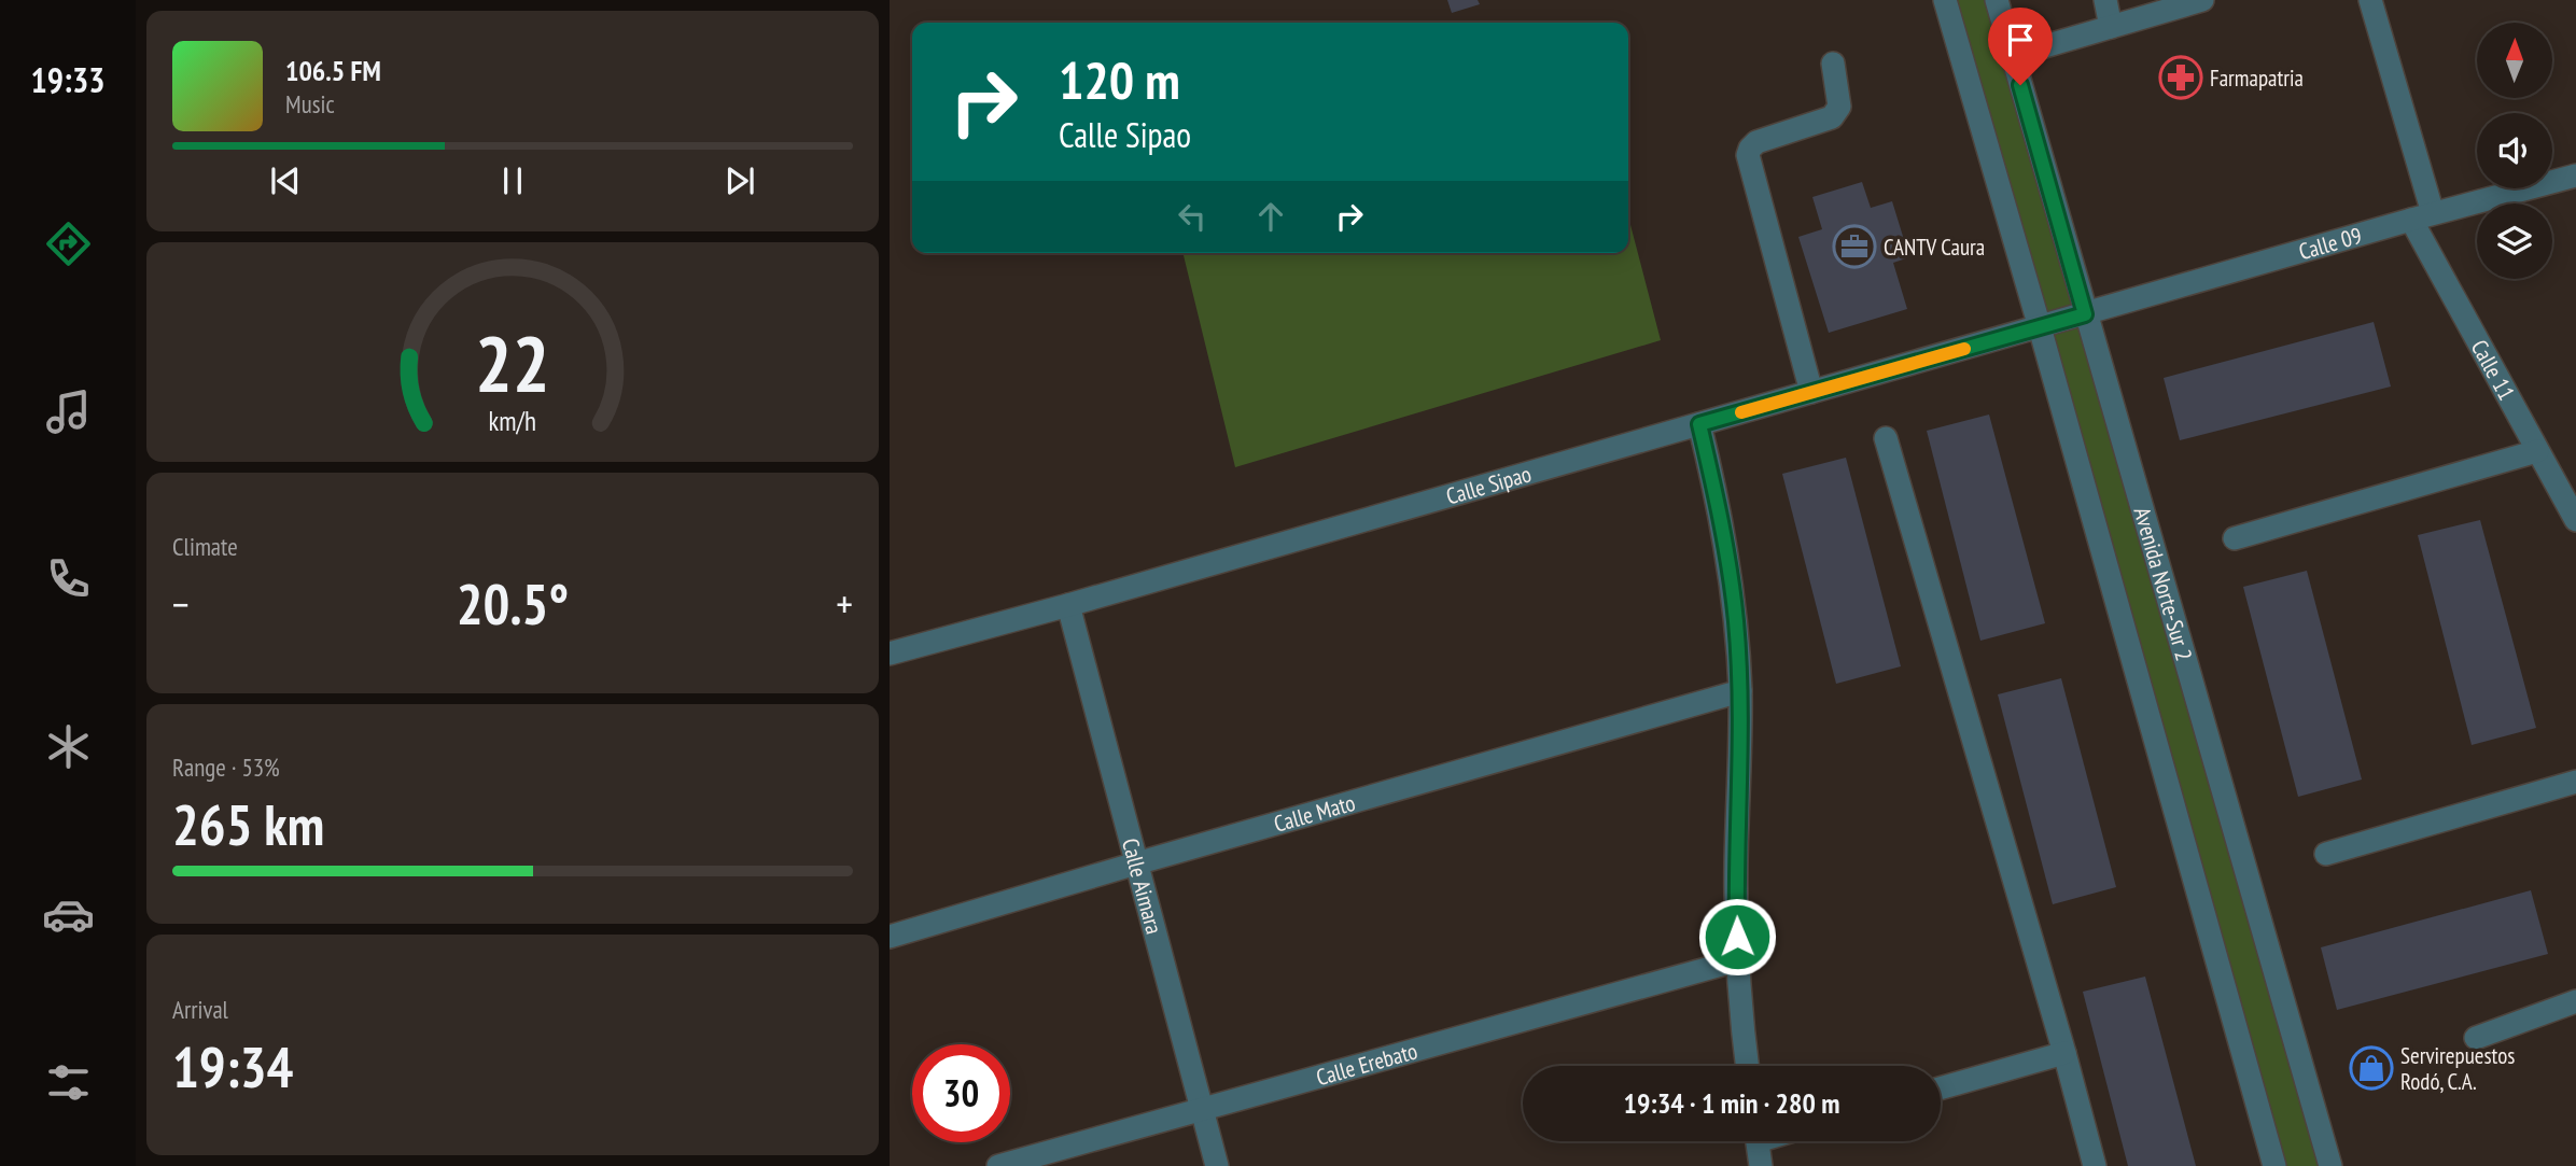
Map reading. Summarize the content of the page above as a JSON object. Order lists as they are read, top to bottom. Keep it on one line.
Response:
{"streets":{"street":["Calle 09","Calle 11","Calle Sipao","Avenida Norte-Sur 2","Calle Mato","Calle Aimara","Calle Erebato"]},"crossings":[["Calle 09","Calle 11"],["Calle 09","Calle Sipao"],["Calle 09","Avenida Norte-Sur 2"],["Calle Sipao","Avenida Norte-Sur 2"],["Calle Sipao","Calle Aimara"],["Calle Mato","Calle Aimara"],["Calle Aimara","Calle Erebato"]],"places":{"pharmacy":["Farmapatria"],"office":["CANTV Caura"],"shop":["Servirepuestos Rodó, C.A."]},"north":"top","page":{"tabs":"19:33","turn":["120 m","Calle Sipao"],"song":["106.5 FM","Music"],"tile":["Climate",["Range · 53%","265 km"],["Arrival","19:34"]],"heat":["−","20.5°","+"],"limit":"30","trip":"19:34 · 1 min · 280 m","gauge":["22","km/h"]}}
